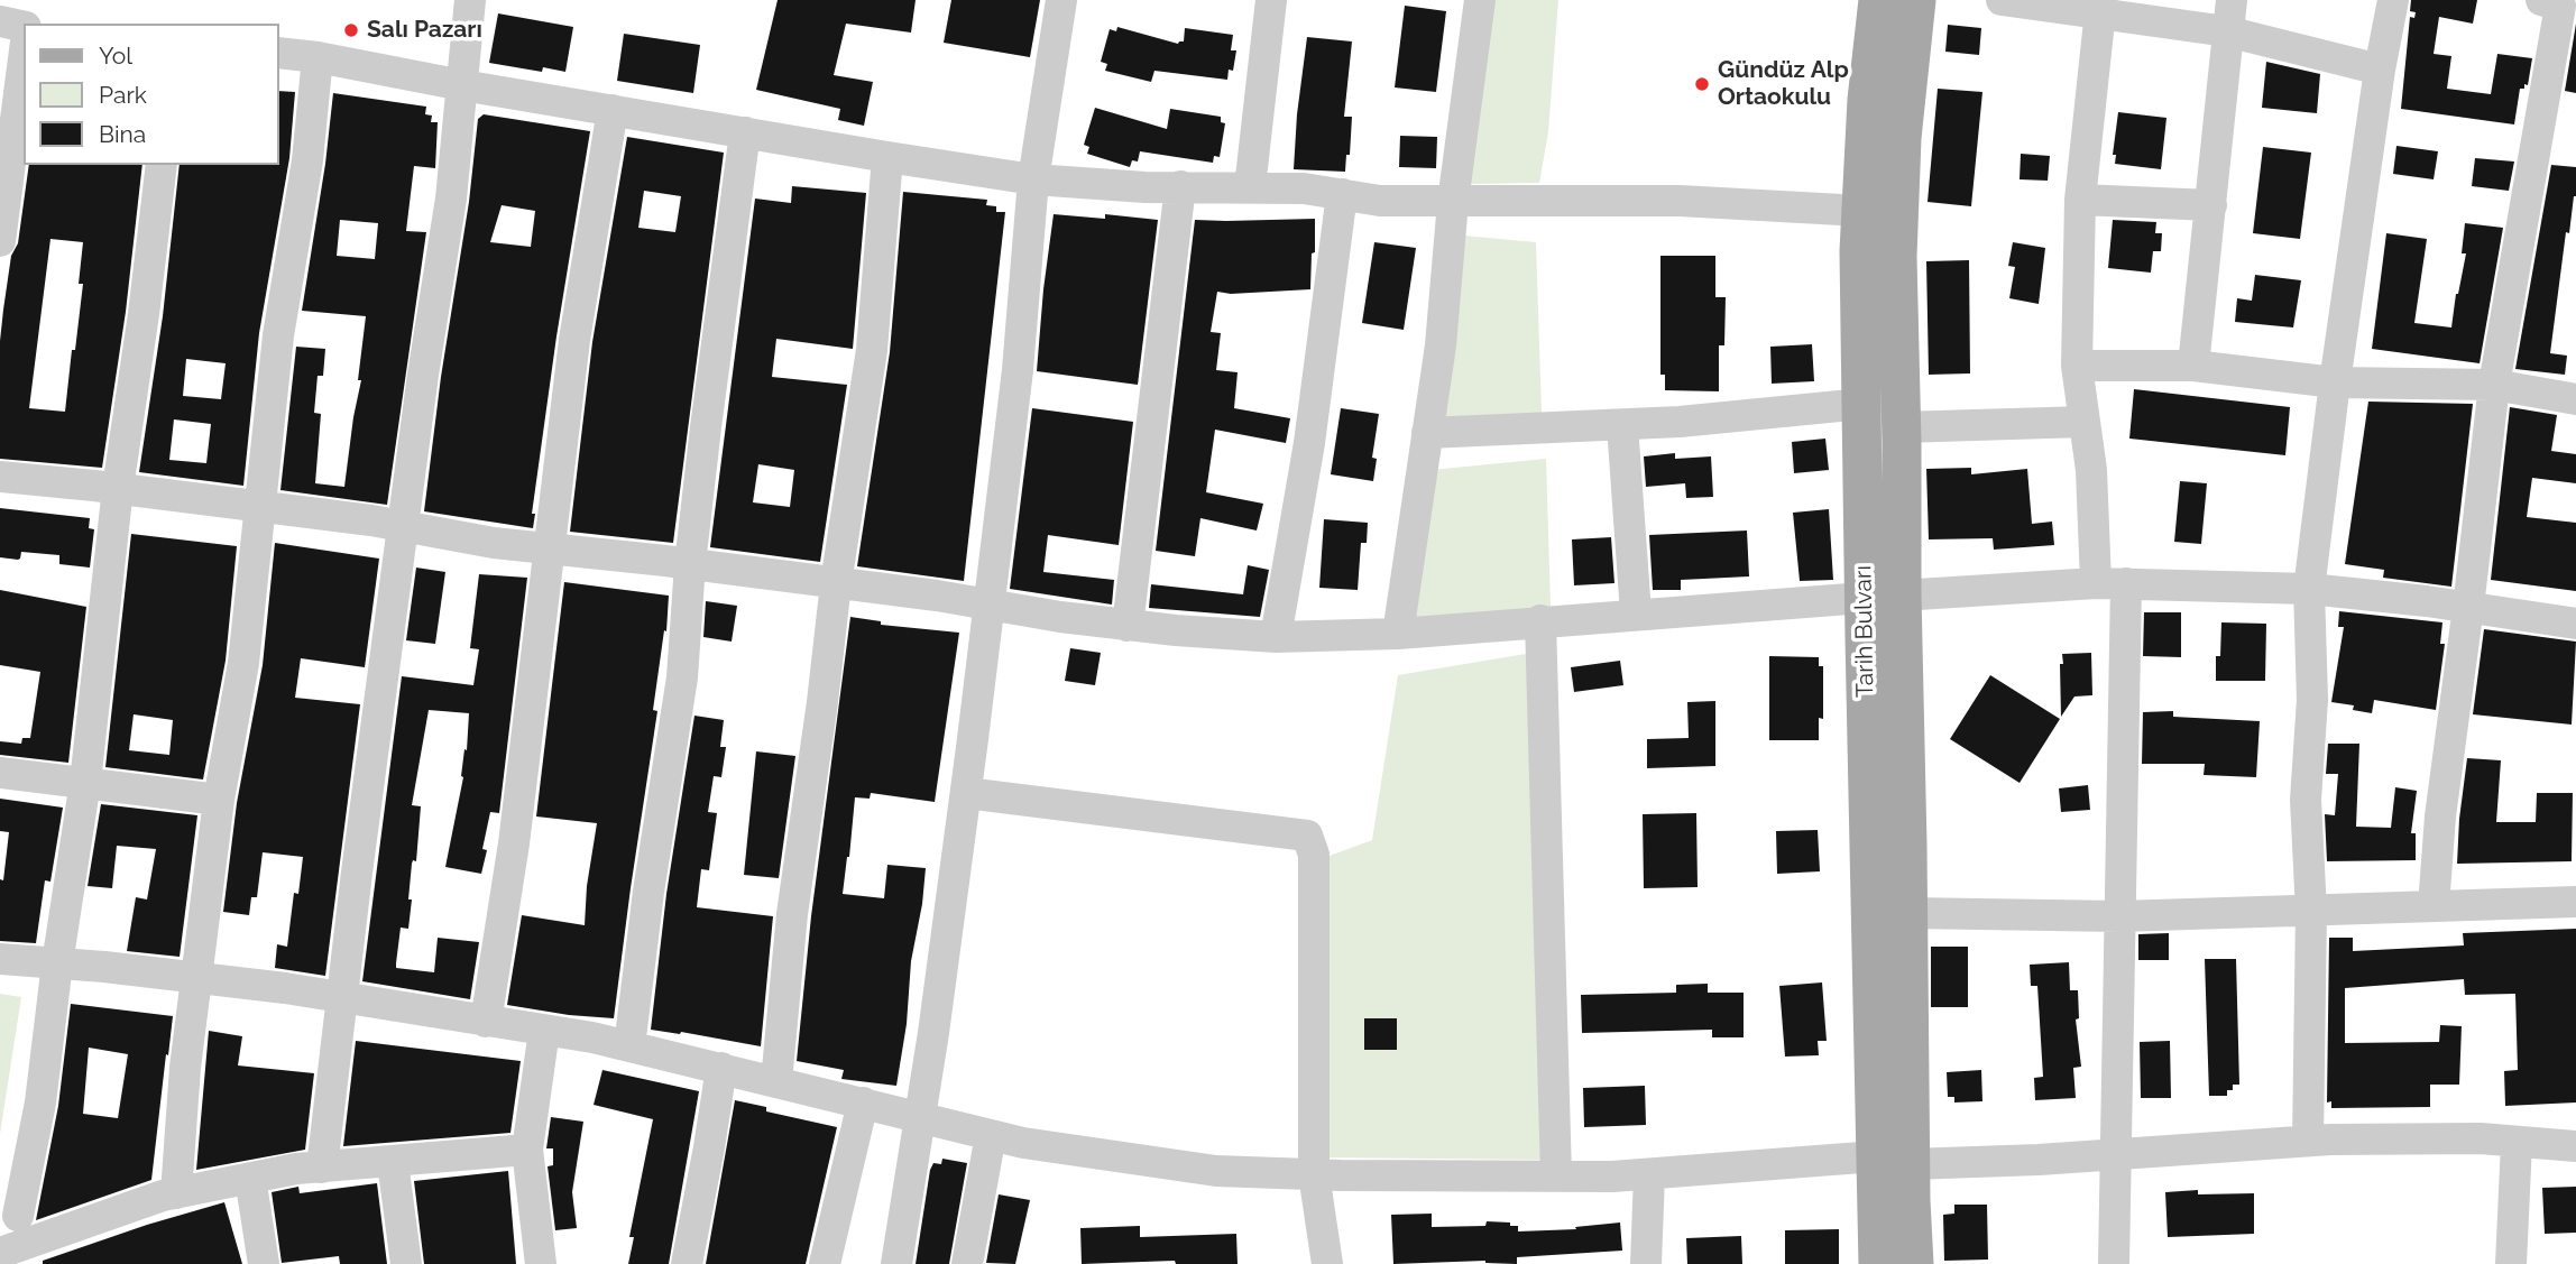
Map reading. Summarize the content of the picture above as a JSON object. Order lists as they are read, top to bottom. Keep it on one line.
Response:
{"streets":{"main road":["Tarih Bulvarı"]},"places":["Salı Pazarı","Gündüz Alp Ortaokulu"],"legend":["Yol","Park","Bina"]}
